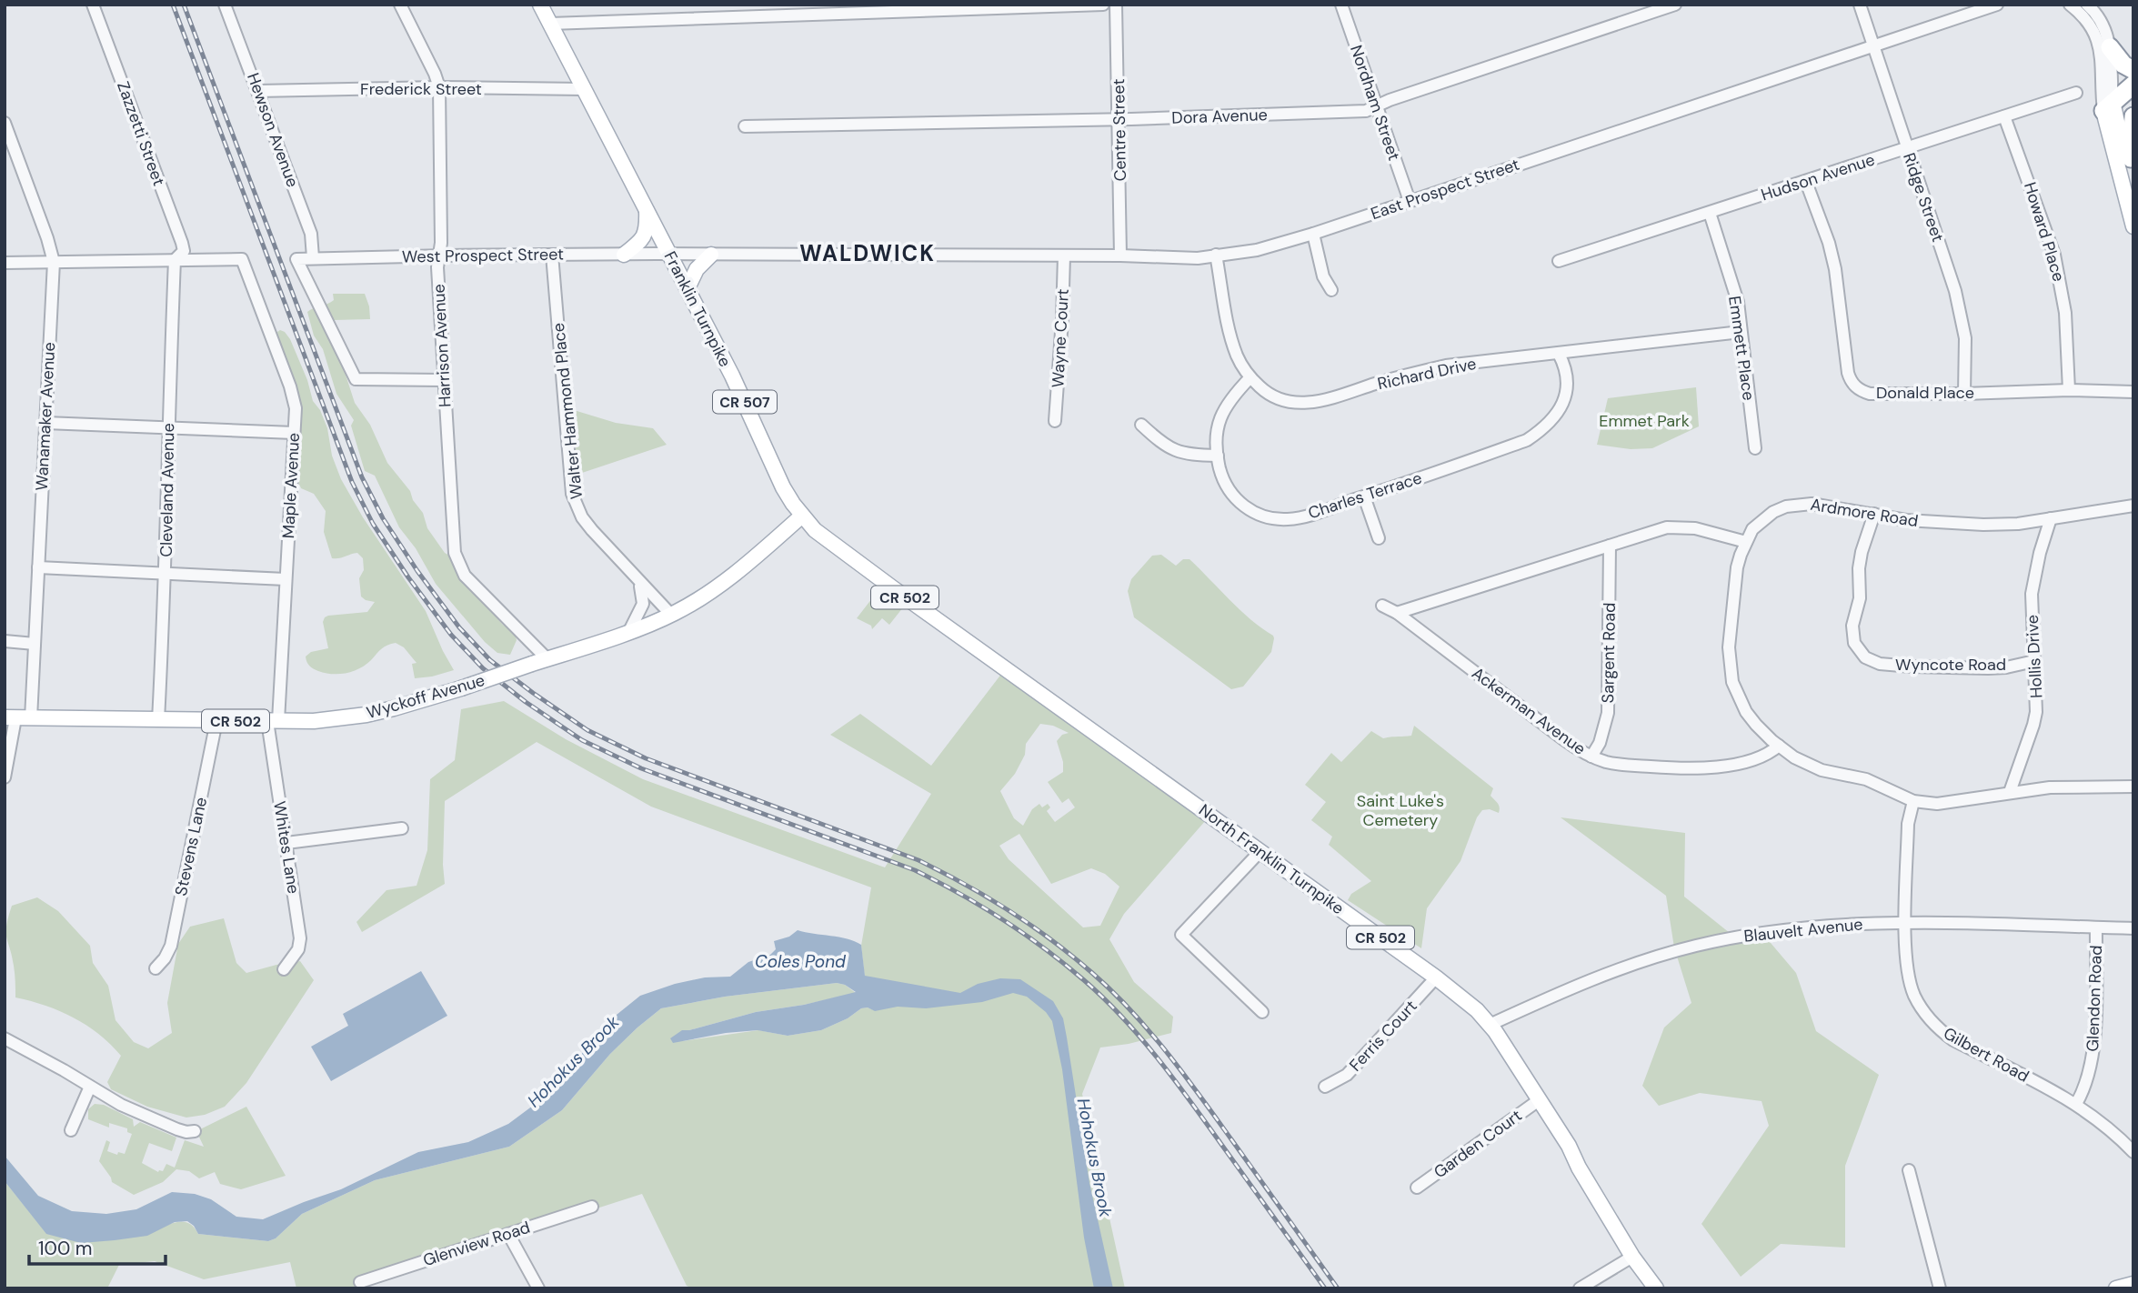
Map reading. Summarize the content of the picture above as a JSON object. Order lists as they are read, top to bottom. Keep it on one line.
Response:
{"streets":{"main road":["Franklin Turnpike","CR 507","CR 502","Wyckoff Avenue","North Franklin Turnpike"],"street":["Frederick Street","Nordham Street","Dora Avenue","Hewson Avenue","Centre Street","Zazzetti Street","Hudson Avenue","East Prospect Street","Ridge Street","Howard Place","West Prospect Street","Wayne Court","Harrison Avenue","Emmett Place","Richard Drive","Donald Place","Walter Hammond Place","Wanamaker Avenue","Maple Avenue","Cleveland Avenue","Charles Terrace","Ardmore Road","Sargent Road","Hollis Drive","Wyncote Road","Ackerman Avenue","Stevens Lane","Whites Lane","Blauvelt Avenue","Glendon Road","Ferris Court","Gilbert Road","Garden Court","Glenview Road"]},"crossings":[["Frederick Street","Hewson Avenue"],["Frederick Street","Franklin Turnpike"],["Frederick Street","Harrison Avenue"],["Nordham Street","Dora Avenue"],["Nordham Street","East Prospect Street"],["Dora Avenue","Centre Street"],["Hewson Avenue","West Prospect Street"],["Centre Street","East Prospect Street"],["Zazzetti Street","Maple Avenue"],["Zazzetti Street","Cleveland Avenue"],["Hudson Avenue","Ridge Street"],["Hudson Avenue","Howard Place"],["Hudson Avenue","Emmett Place"],["Hudson Avenue","Donald Place"],["East Prospect Street","Ridge Street"],["East Prospect Street","West Prospect Street"],["East Prospect Street","Wayne Court"],["East Prospect Street","Richard Drive"],["Ridge Street","Donald Place"],["Howard Place","Donald Place"],["West Prospect Street","Franklin Turnpike"],["West Prospect Street","Harrison Avenue"],["West Prospect Street","Walter Hammond Place"],["Franklin Turnpike","Wyckoff Avenue"],["Franklin Turnpike","North Franklin Turnpike"],["Harrison Avenue","Wyckoff Avenue"],["Emmett Place","Richard Drive"],["Richard Drive","Charles Terrace"],["Walter Hammond Place","Wyckoff Avenue"],["Wanamaker Avenue","Wyckoff Avenue"],["Maple Avenue","Cleveland Avenue"],["Maple Avenue","Wyckoff Avenue"],["Maple Avenue","Whites Lane"],["Cleveland Avenue","Wyckoff Avenue"],["Ardmore Road","Hollis Drive"],["Ardmore Road","Wyncote Road"],["Sargent Road","Ackerman Avenue"],["Hollis Drive","Wyncote Road"],["Wyckoff Avenue","Stevens Lane"],["Wyckoff Avenue","Whites Lane"],["North Franklin Turnpike","Blauvelt Avenue"],["North Franklin Turnpike","Ferris Court"],["North Franklin Turnpike","Garden Court"],["Blauvelt Avenue","Glendon Road"],["Blauvelt Avenue","Gilbert Road"],["Glendon Road","Gilbert Road"]],"districts":["WALDWICK"],"water":["Coles Pond","Hohokus Brook"],"parks":["Emmet Park","Saint Luke's Cemetery"],"scale_bar":"100 m"}
